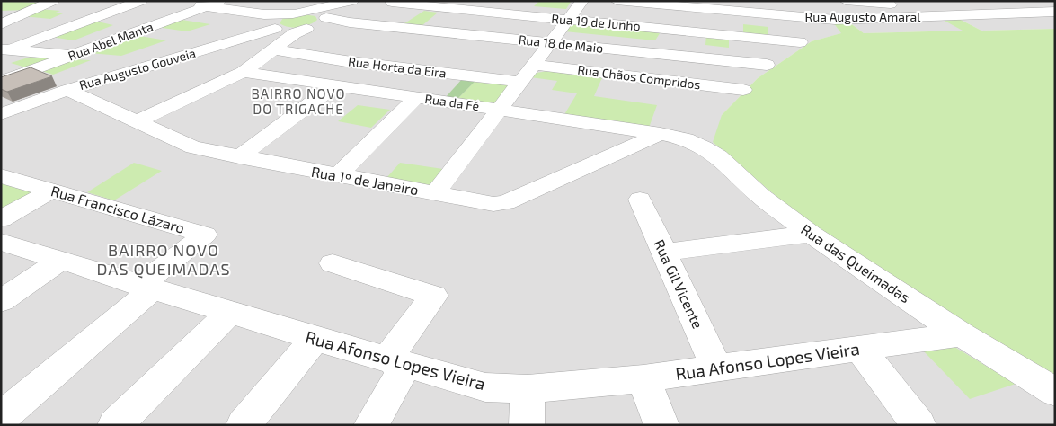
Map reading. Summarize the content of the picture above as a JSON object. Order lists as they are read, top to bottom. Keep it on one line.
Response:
{"streets":{"street":["Rua Augusto Amaral","Rua 19 de Junho","Rua Abel Manta","Rua 18 de Maio","Rua Horta da Eira","Rua Augusto Gouveia","Rua Chãos Compridos","Rua da Fé","Rua 1º de Janeiro","Rua Francisco Lázaro","Rua das Queimadas","Rua Gil Vicente","Rua Afonso Lopes Vieira"]},"crossings":[["Rua 18 de Maio","Rua Augusto Gouveia"],["Rua Augusto Gouveia","Rua 1º de Janeiro"],["Rua da Fé","Rua 1º de Janeiro"],["Rua da Fé","Rua das Queimadas"],["Rua 1º de Janeiro","Rua das Queimadas"],["Rua Francisco Lázaro","Rua Afonso Lopes Vieira"],["Rua das Queimadas","Rua Afonso Lopes Vieira"],["Rua Gil Vicente","Rua Afonso Lopes Vieira"]],"districts":["BAIRRO NOVO DO TRIGACHE","BAIRRO NOVO DAS QUEIMADAS"]}
